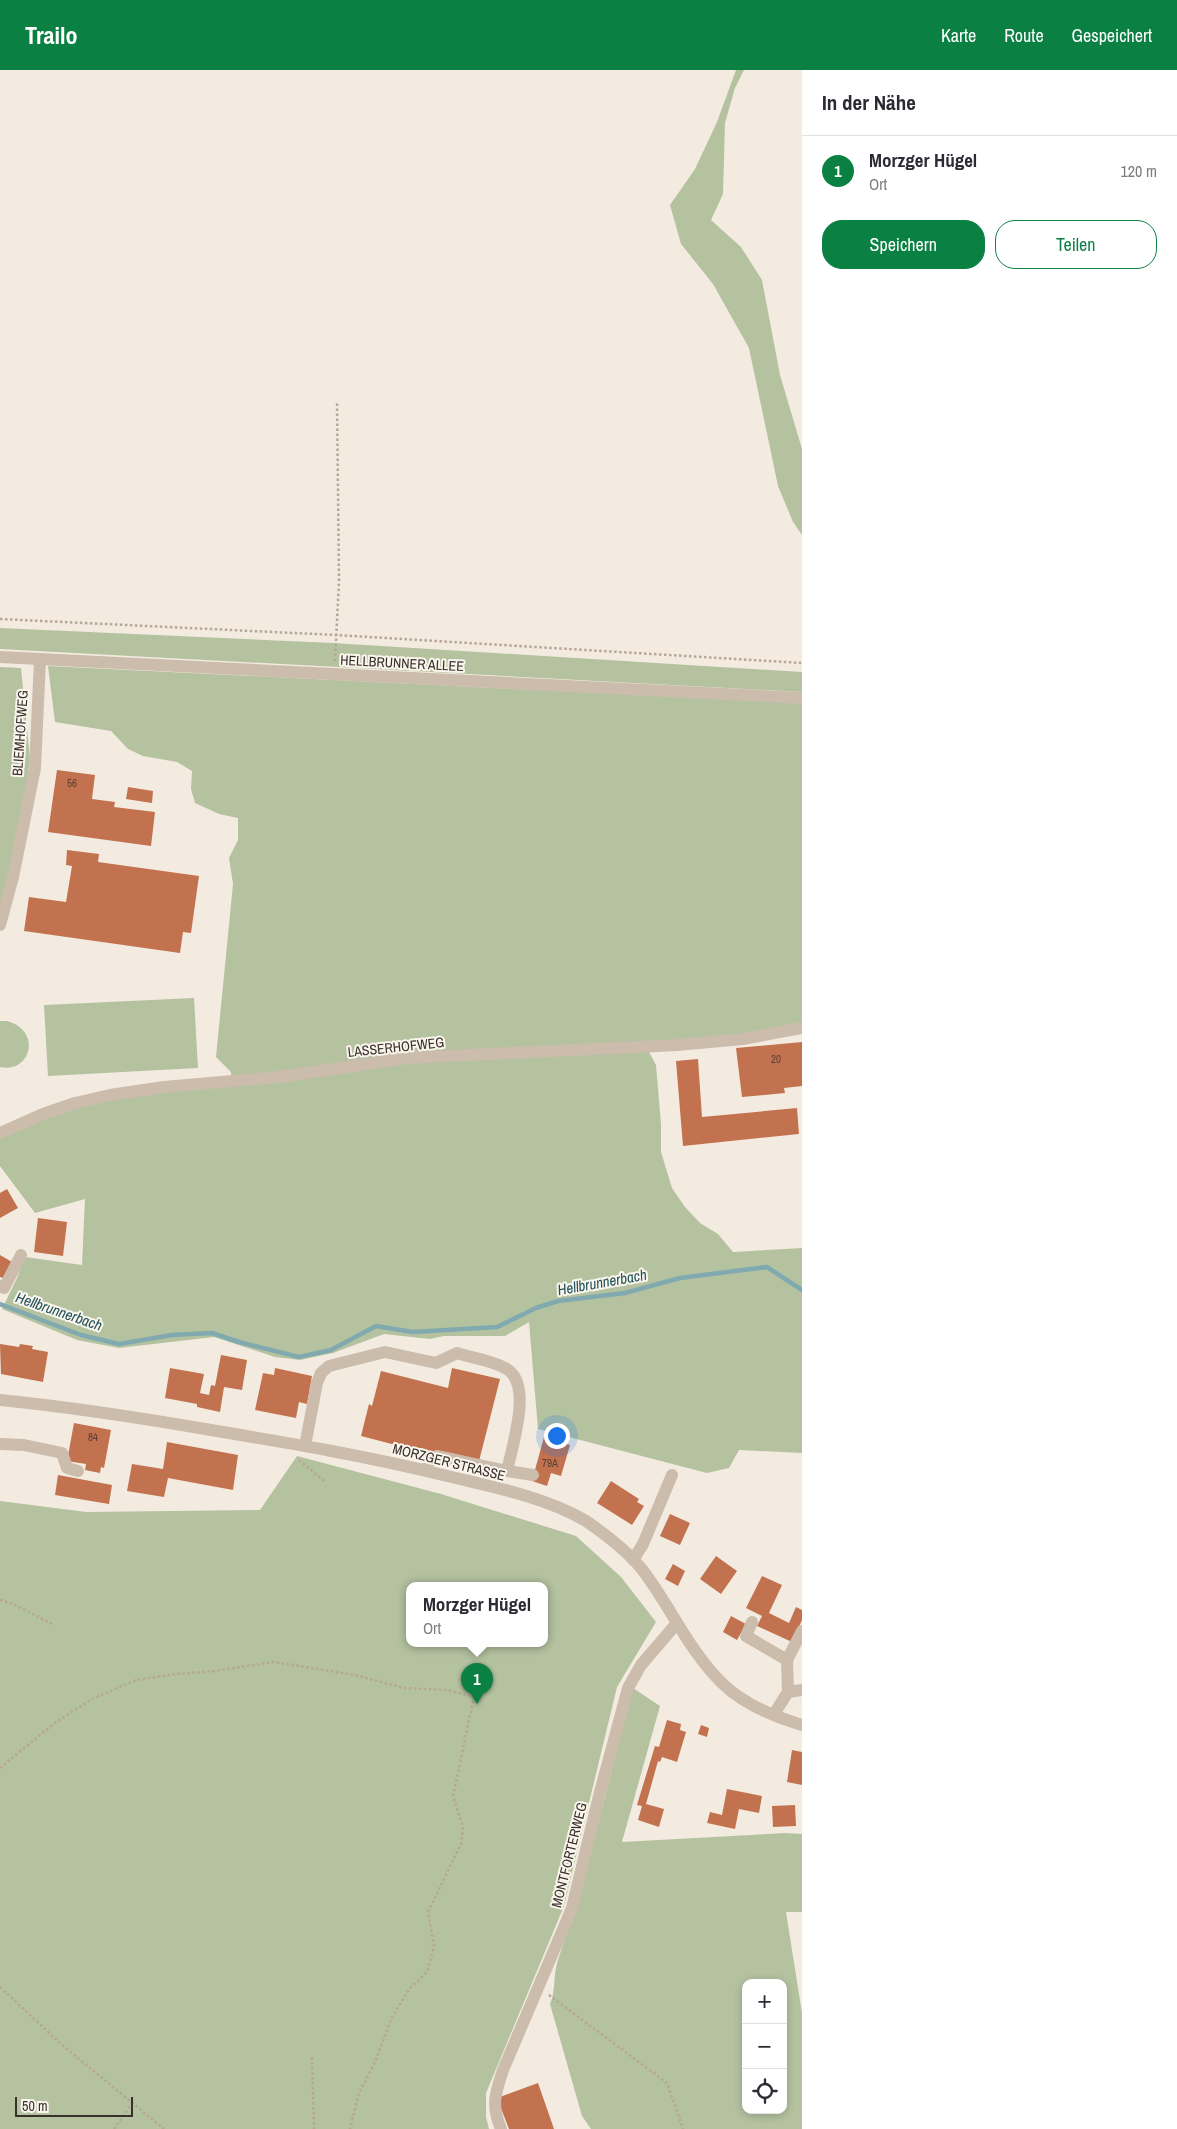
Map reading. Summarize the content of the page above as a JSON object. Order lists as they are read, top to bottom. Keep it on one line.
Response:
{"streets":{"street":["HELLBRUNNER ALLEE","BLIEMHOFWEG","LASSERHOFWEG","MORZGER STRASSE","MONTFORTERWEG"]},"crossings":[["HELLBRUNNER ALLEE","BLIEMHOFWEG"],["MORZGER STRASSE","MONTFORTERWEG"]],"water":["Hellbrunnerbach"],"house_numbers":["56","20","84","79A"],"scale_bar":"50 m","page":{"header":"Trailo","nav":["Karte","Route","Gespeichert"],"heading":"In der Nähe","list":[{"mark":"1","name":"Morzger Hügel","note":"Ort","value":"120 m"}],"buttons":["Speichern","Teilen"],"popup":["Morzger Hügel","Ort"],"pins":"1","map_buttons":["+","−"],"scale":"50 m"}}
